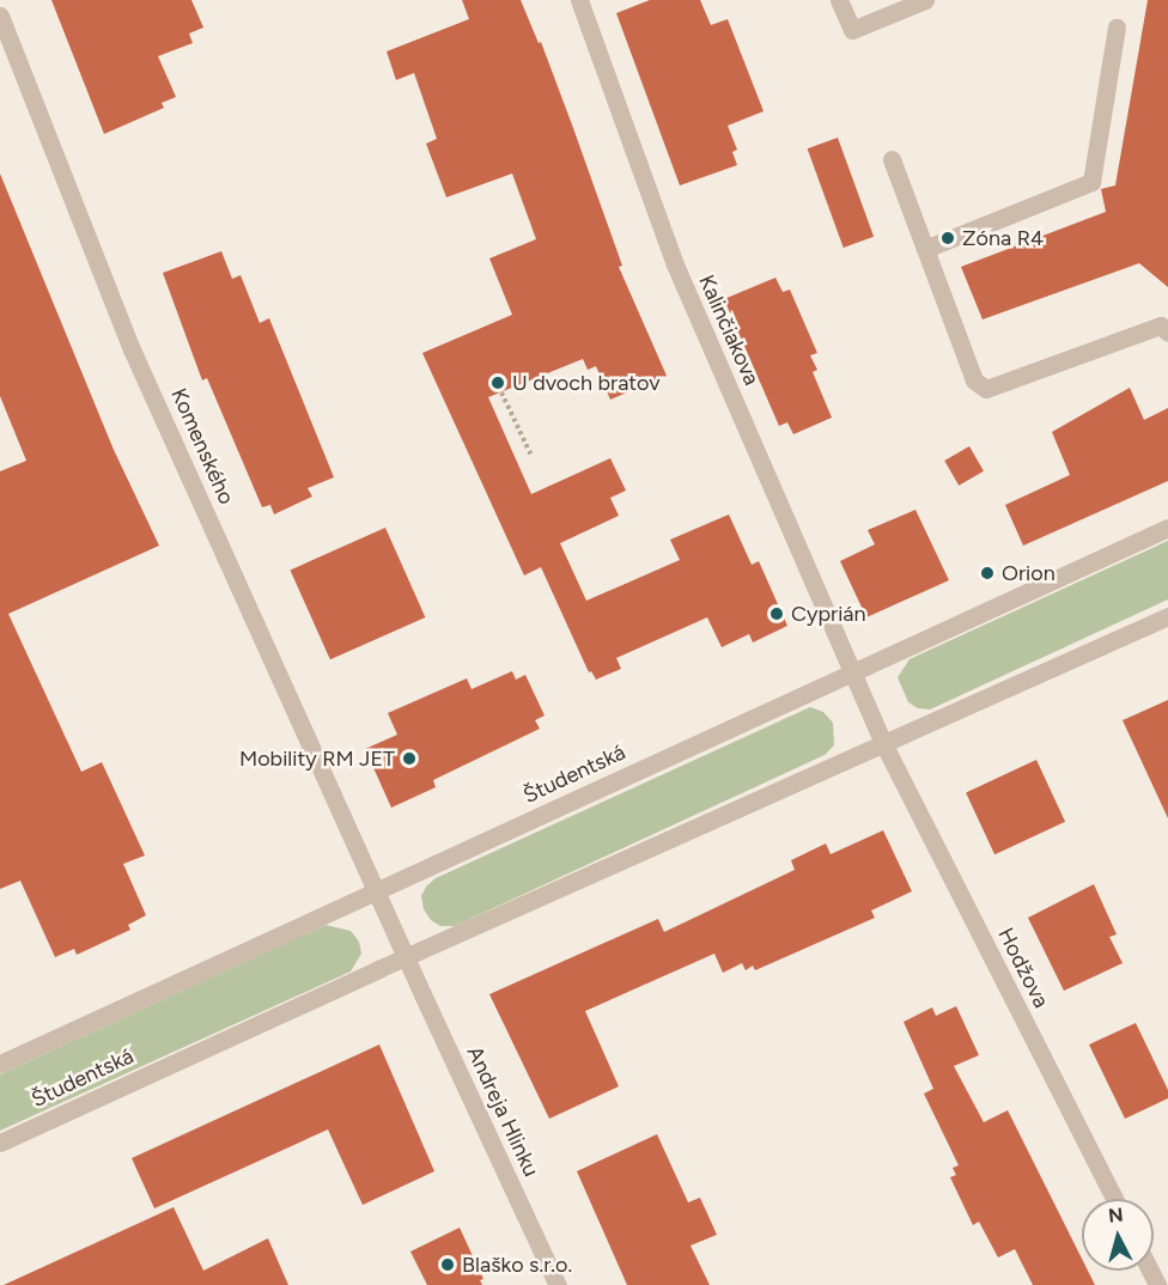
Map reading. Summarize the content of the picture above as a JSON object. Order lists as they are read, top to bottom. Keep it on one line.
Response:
{"streets":{"street":["Kalinčiakova","Komenského","Študentská","Hodžova","Andreja Hlinku"]},"crossings":[["Kalinčiakova","Študentská"],["Kalinčiakova","Hodžova"],["Komenského","Študentská"],["Komenského","Andreja Hlinku"],["Študentská","Hodžova"],["Študentská","Andreja Hlinku"]],"places":["Zóna R4","U dvoch bratov","Orion","Cyprián","Mobility RM JET","Blaško s.r.o."],"north":"top"}
